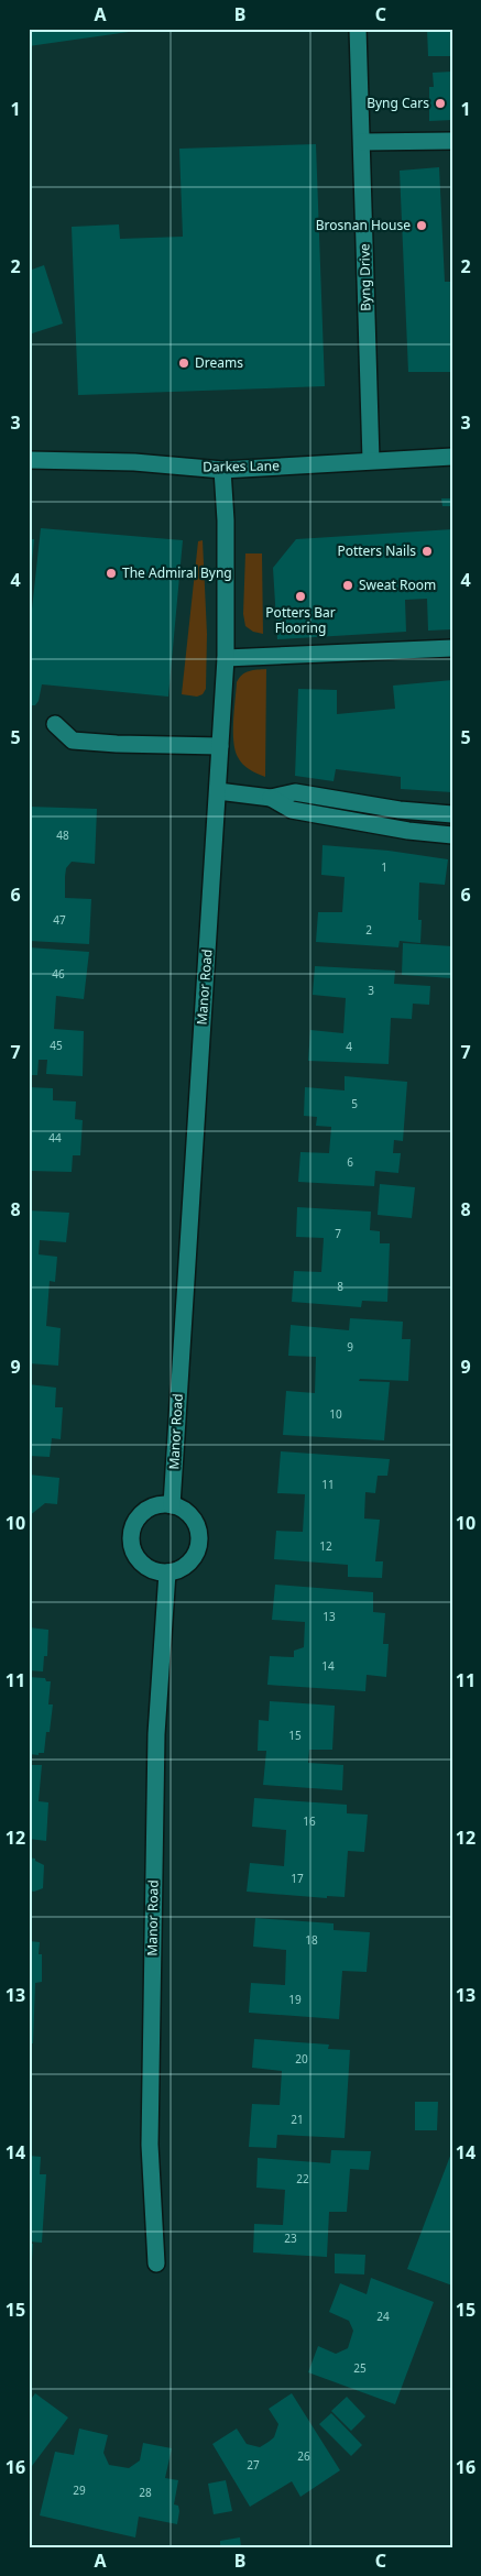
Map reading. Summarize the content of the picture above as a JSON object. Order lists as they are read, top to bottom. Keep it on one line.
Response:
{"streets":{"street":["Byng Drive","Darkes Lane","Manor Road"]},"crossings":[["Byng Drive","Darkes Lane"],["Darkes Lane","Manor Road"]],"places":["Byng Cars","Brosnan House","Dreams","Potters Nails","The Admiral Byng","Sweat Room","Potters Bar Flooring"],"house_numbers":["48","1","47","2","46","3","45","4","5","44","6","7","8","9","10","11","12","13","14","15","16","17","18","19","20","21","22","23","24","25","26","27","29","28"],"grid":{"columns":["A","B","C"],"rows":["1","2","3","4","5","6","7","8","9","10","11","12","13","14","15","16"]}}
